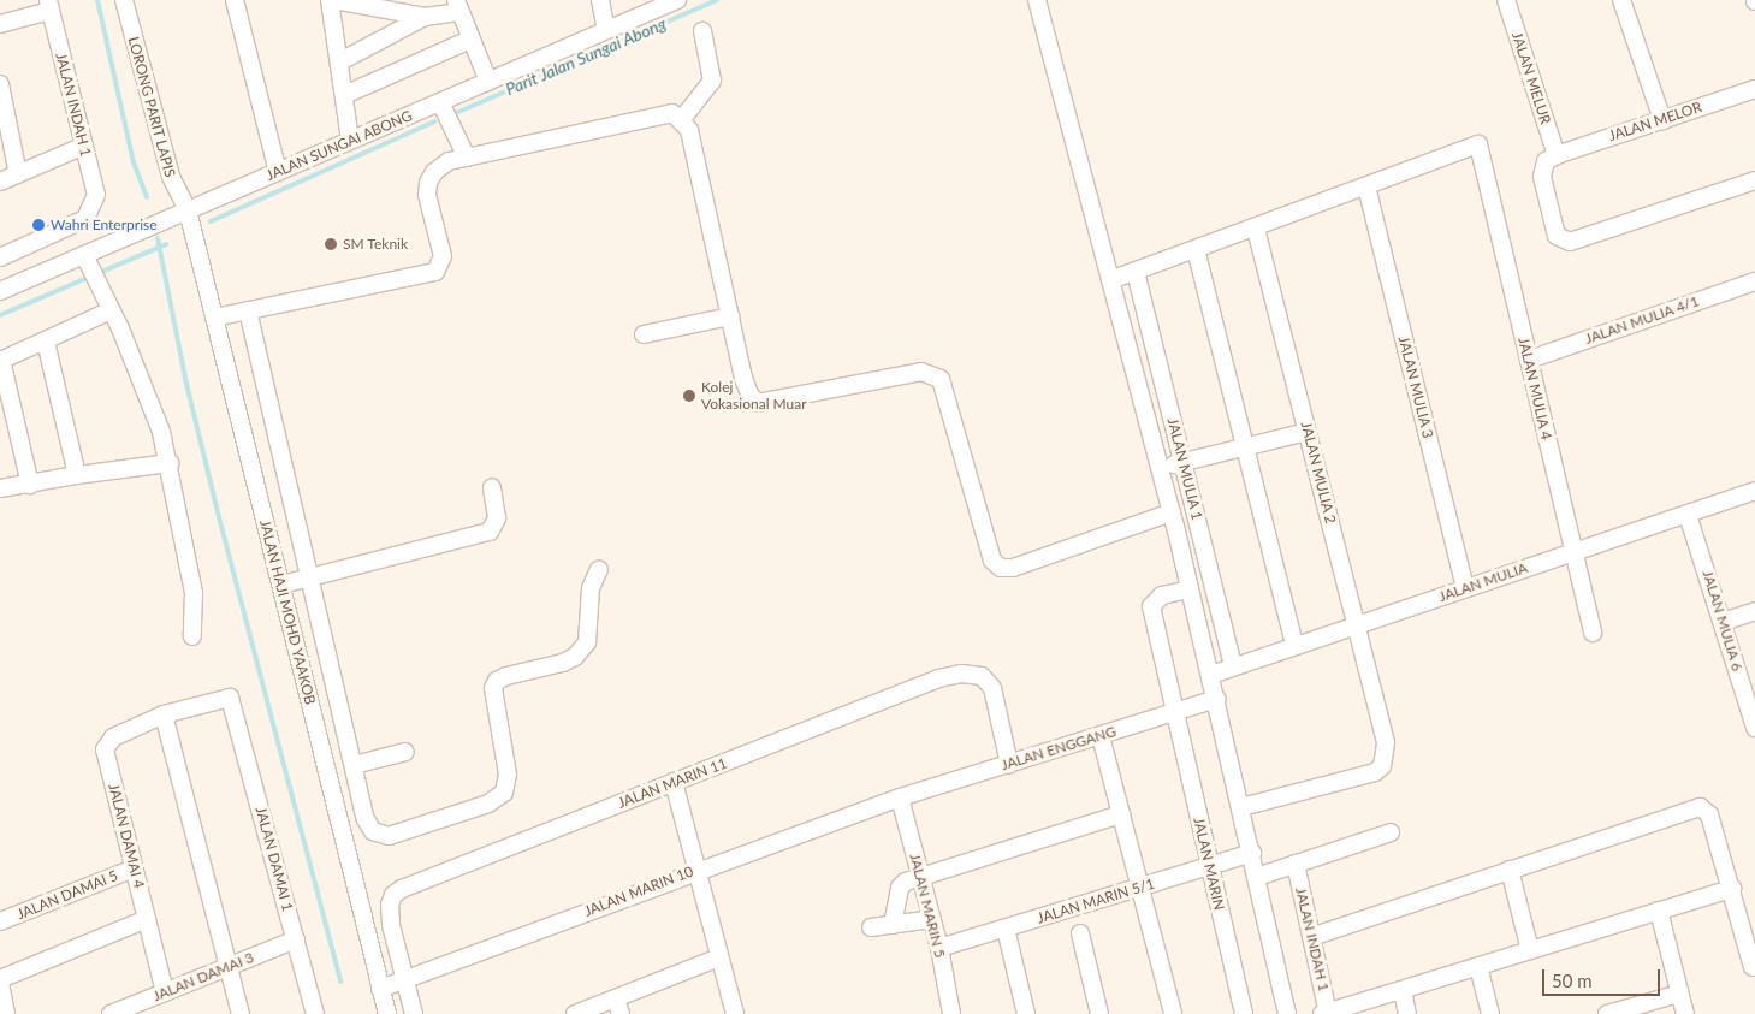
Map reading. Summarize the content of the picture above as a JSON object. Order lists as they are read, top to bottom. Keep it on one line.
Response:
{"streets":{"street":["JALAN MELUR","JALAN INDAH 1","LORONG PARIT LAPIS","JALAN MELOR","JALAN SUNGAI ABONG","JALAN MULIA 4/1","JALAN MULIA 3","JALAN MULIA 4","JALAN MULIA 1","JALAN MULIA 2","JALAN MULIA","JALAN HAJI MOHD YAAKOB","JALAN MULIA 6","JALAN ENGGANG","JALAN MARIN 11","JALAN DAMAI 4","JALAN DAMAI 1","JALAN MARIN","JALAN MARIN 10","JALAN DAMAI 5","JALAN MARIN 5/1","JALAN MARIN 5","JALAN DAMAI 3"]},"crossings":[["JALAN MELUR","JALAN MELOR"],["LORONG PARIT LAPIS","JALAN SUNGAI ABONG"],["LORONG PARIT LAPIS","JALAN HAJI MOHD YAAKOB"],["JALAN SUNGAI ABONG","JALAN HAJI MOHD YAAKOB"],["JALAN MULIA 4/1","JALAN MULIA 4"],["JALAN MULIA 3","JALAN MULIA 4"],["JALAN MULIA 3","JALAN MULIA"],["JALAN MULIA 4","JALAN MULIA"],["JALAN MULIA 1","JALAN MULIA"],["JALAN MULIA 2","JALAN MULIA"],["JALAN MULIA","JALAN MULIA 6"],["JALAN HAJI MOHD YAAKOB","JALAN MARIN 10"],["JALAN ENGGANG","JALAN MARIN 11"],["JALAN ENGGANG","JALAN MARIN"],["JALAN ENGGANG","JALAN MARIN 10"],["JALAN ENGGANG","JALAN MARIN 5"],["JALAN MARIN 11","JALAN MARIN 10"],["JALAN DAMAI 4","JALAN DAMAI 1"],["JALAN DAMAI 4","JALAN DAMAI 5"],["JALAN DAMAI 4","JALAN DAMAI 3"],["JALAN DAMAI 1","JALAN DAMAI 3"],["JALAN MARIN","JALAN MARIN 5/1"],["JALAN MARIN 10","JALAN MARIN 5"],["JALAN MARIN 5/1","JALAN MARIN 5"]],"water":["Parit Jalan Sungai Abong"],"places":["Wahri Enterprise","SM Teknik","Kolej Vokasional Muar"],"scale_bar":"50 m"}
